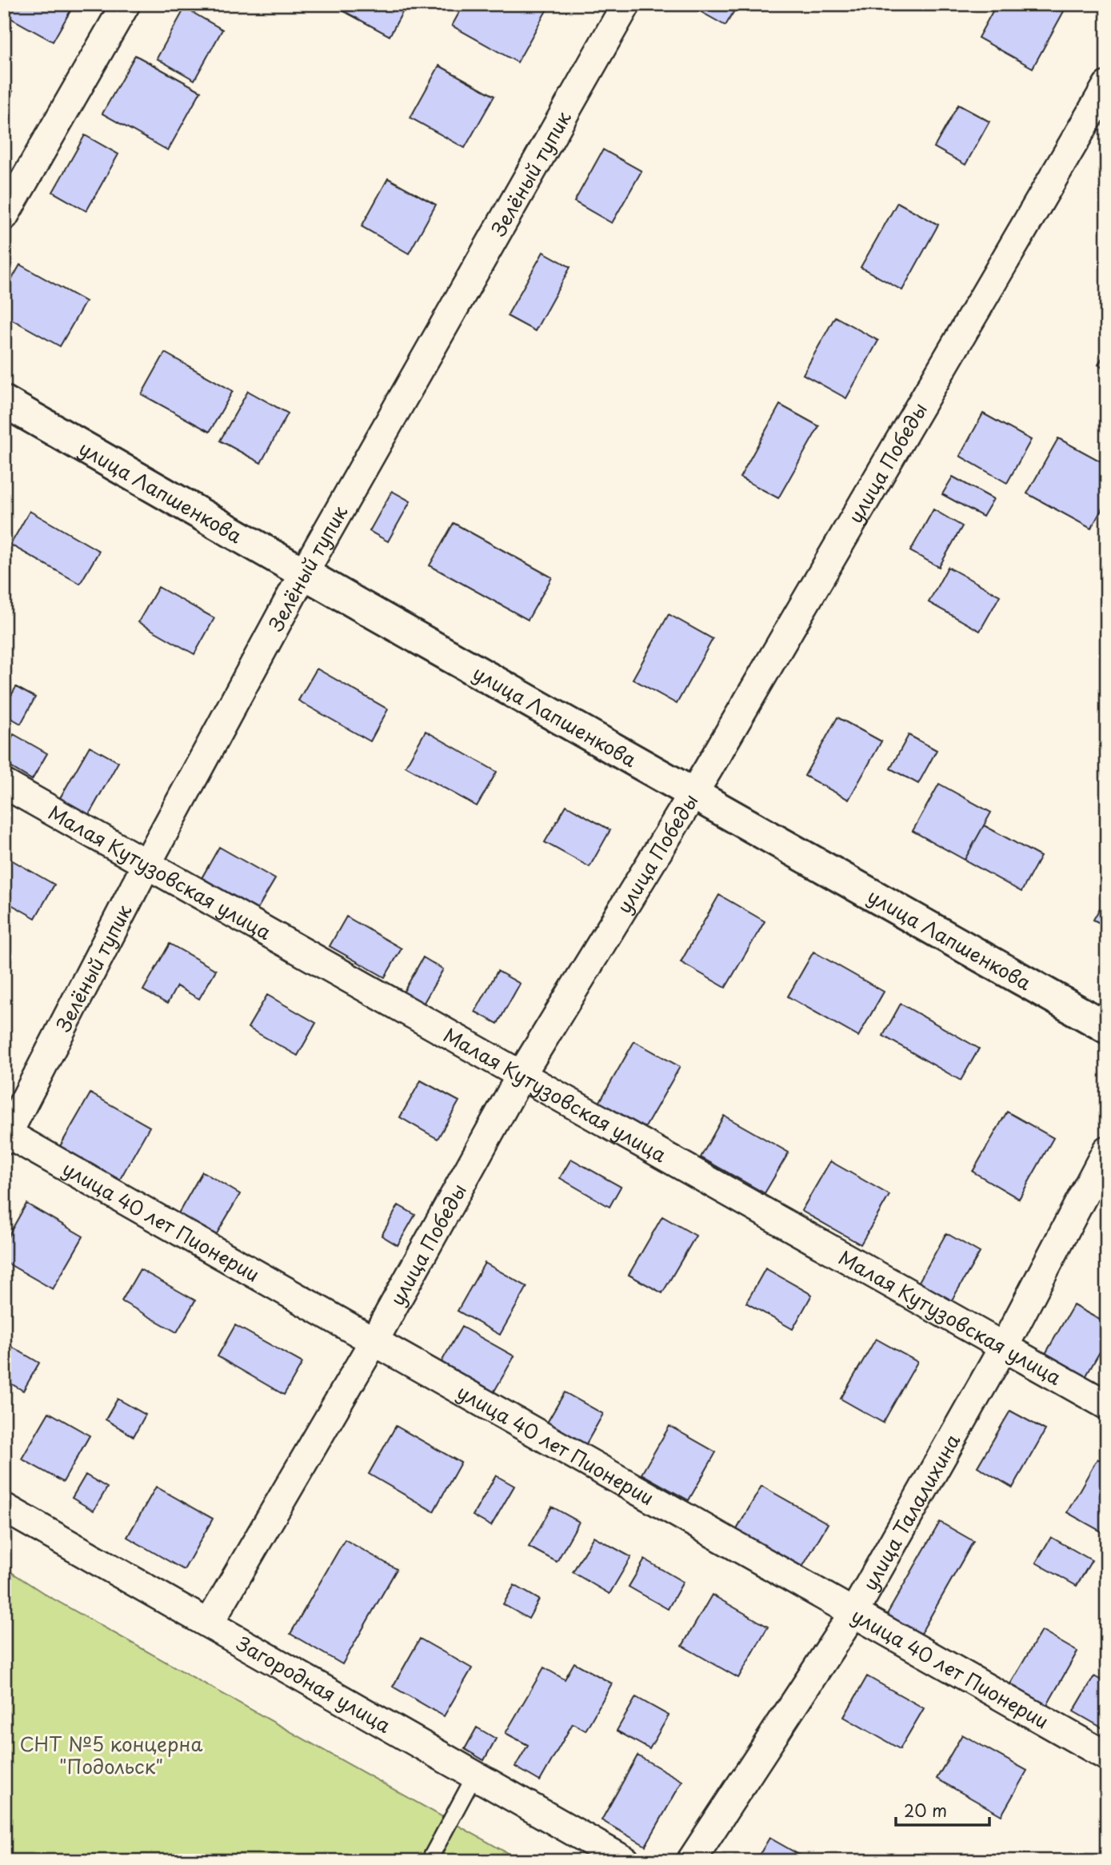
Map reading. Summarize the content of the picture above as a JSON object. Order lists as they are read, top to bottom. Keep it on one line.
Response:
{"streets":{"street":["Зелёный тупик","улица Победы","улица Лапшенкова","Малая Кутузовская улица","улица 40 лет Пионерии","улица Талалихина","Загородная улица"]},"crossings":[["Зелёный тупик","улица Лапшенкова"],["Зелёный тупик","Малая Кутузовская улица"],["Зелёный тупик","улица 40 лет Пионерии"],["улица Победы","улица Лапшенкова"],["улица Победы","Малая Кутузовская улица"],["улица Победы","улица 40 лет Пионерии"],["улица Победы","Загородная улица"],["Малая Кутузовская улица","улица Талалихина"],["улица 40 лет Пионерии","улица Талалихина"]],"parks":["СНТ №5 концерна \"Подольск\""],"scale_bar":"20 m"}
